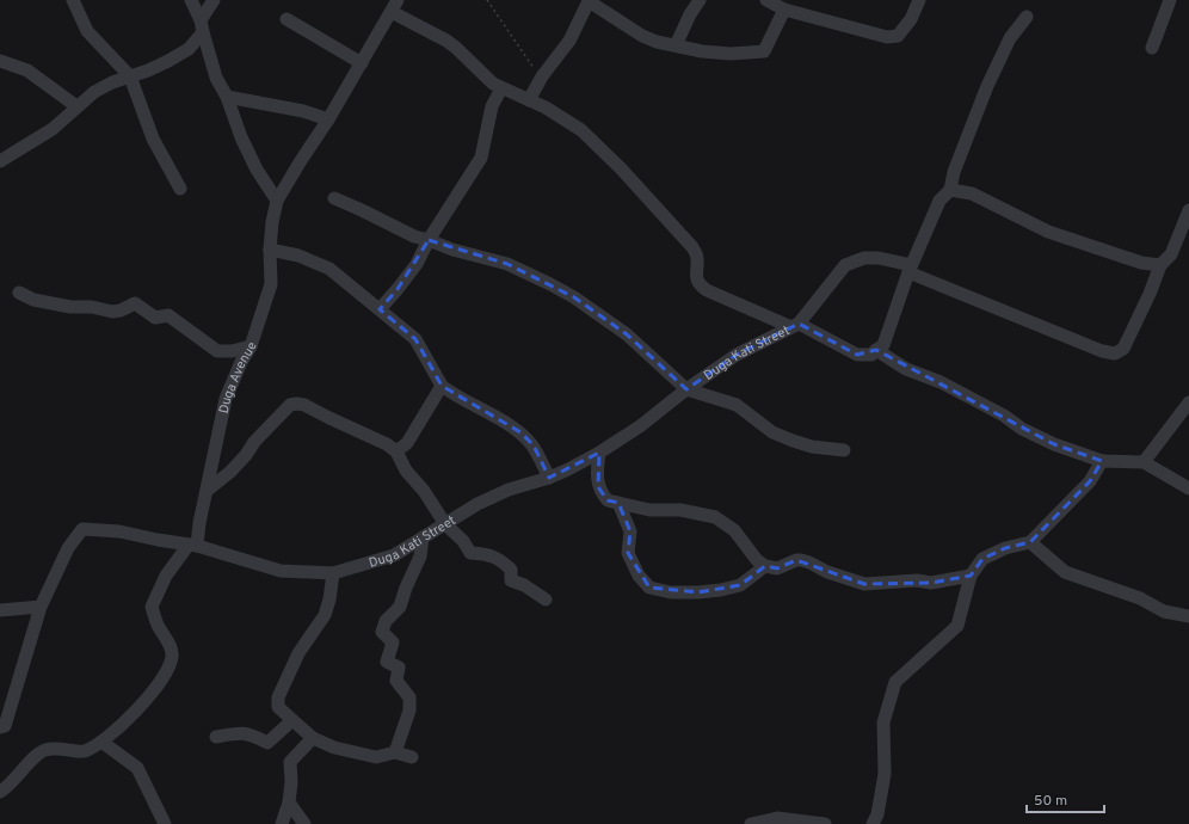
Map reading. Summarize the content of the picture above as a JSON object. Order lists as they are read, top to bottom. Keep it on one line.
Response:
{"streets":{"street":["Duga Kati Street","Duga Avenue"]},"crossings":[["Duga Kati Street","Duga Avenue"]],"scale_bar":"50 m"}
